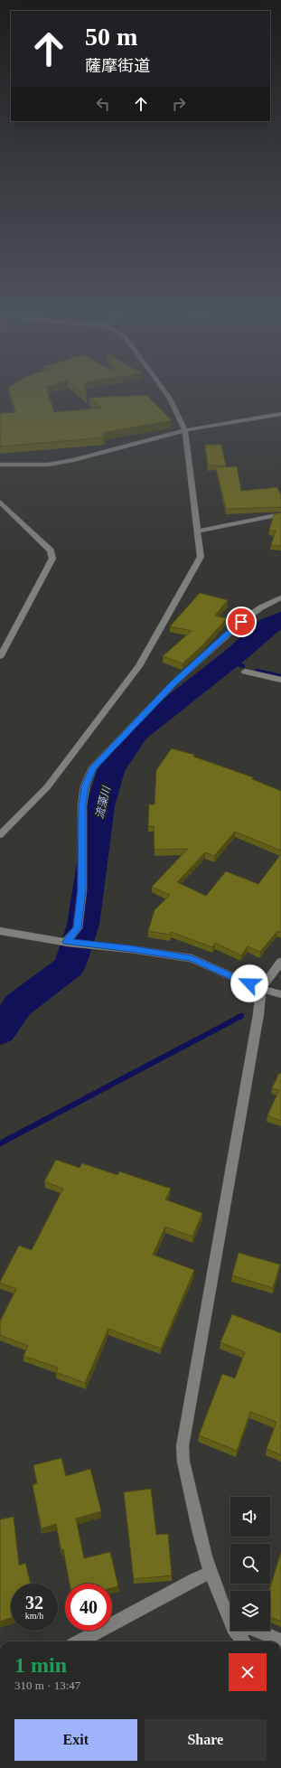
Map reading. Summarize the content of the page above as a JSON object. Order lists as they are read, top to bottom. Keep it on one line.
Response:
{"water":["流藻川"],"page":{"turn":["50 m","薩摩街道"],"speed":"32 km/h","limit":"40","heading":["1 min","310 m · 13:47"],"buttons":["Exit","Share"]}}
